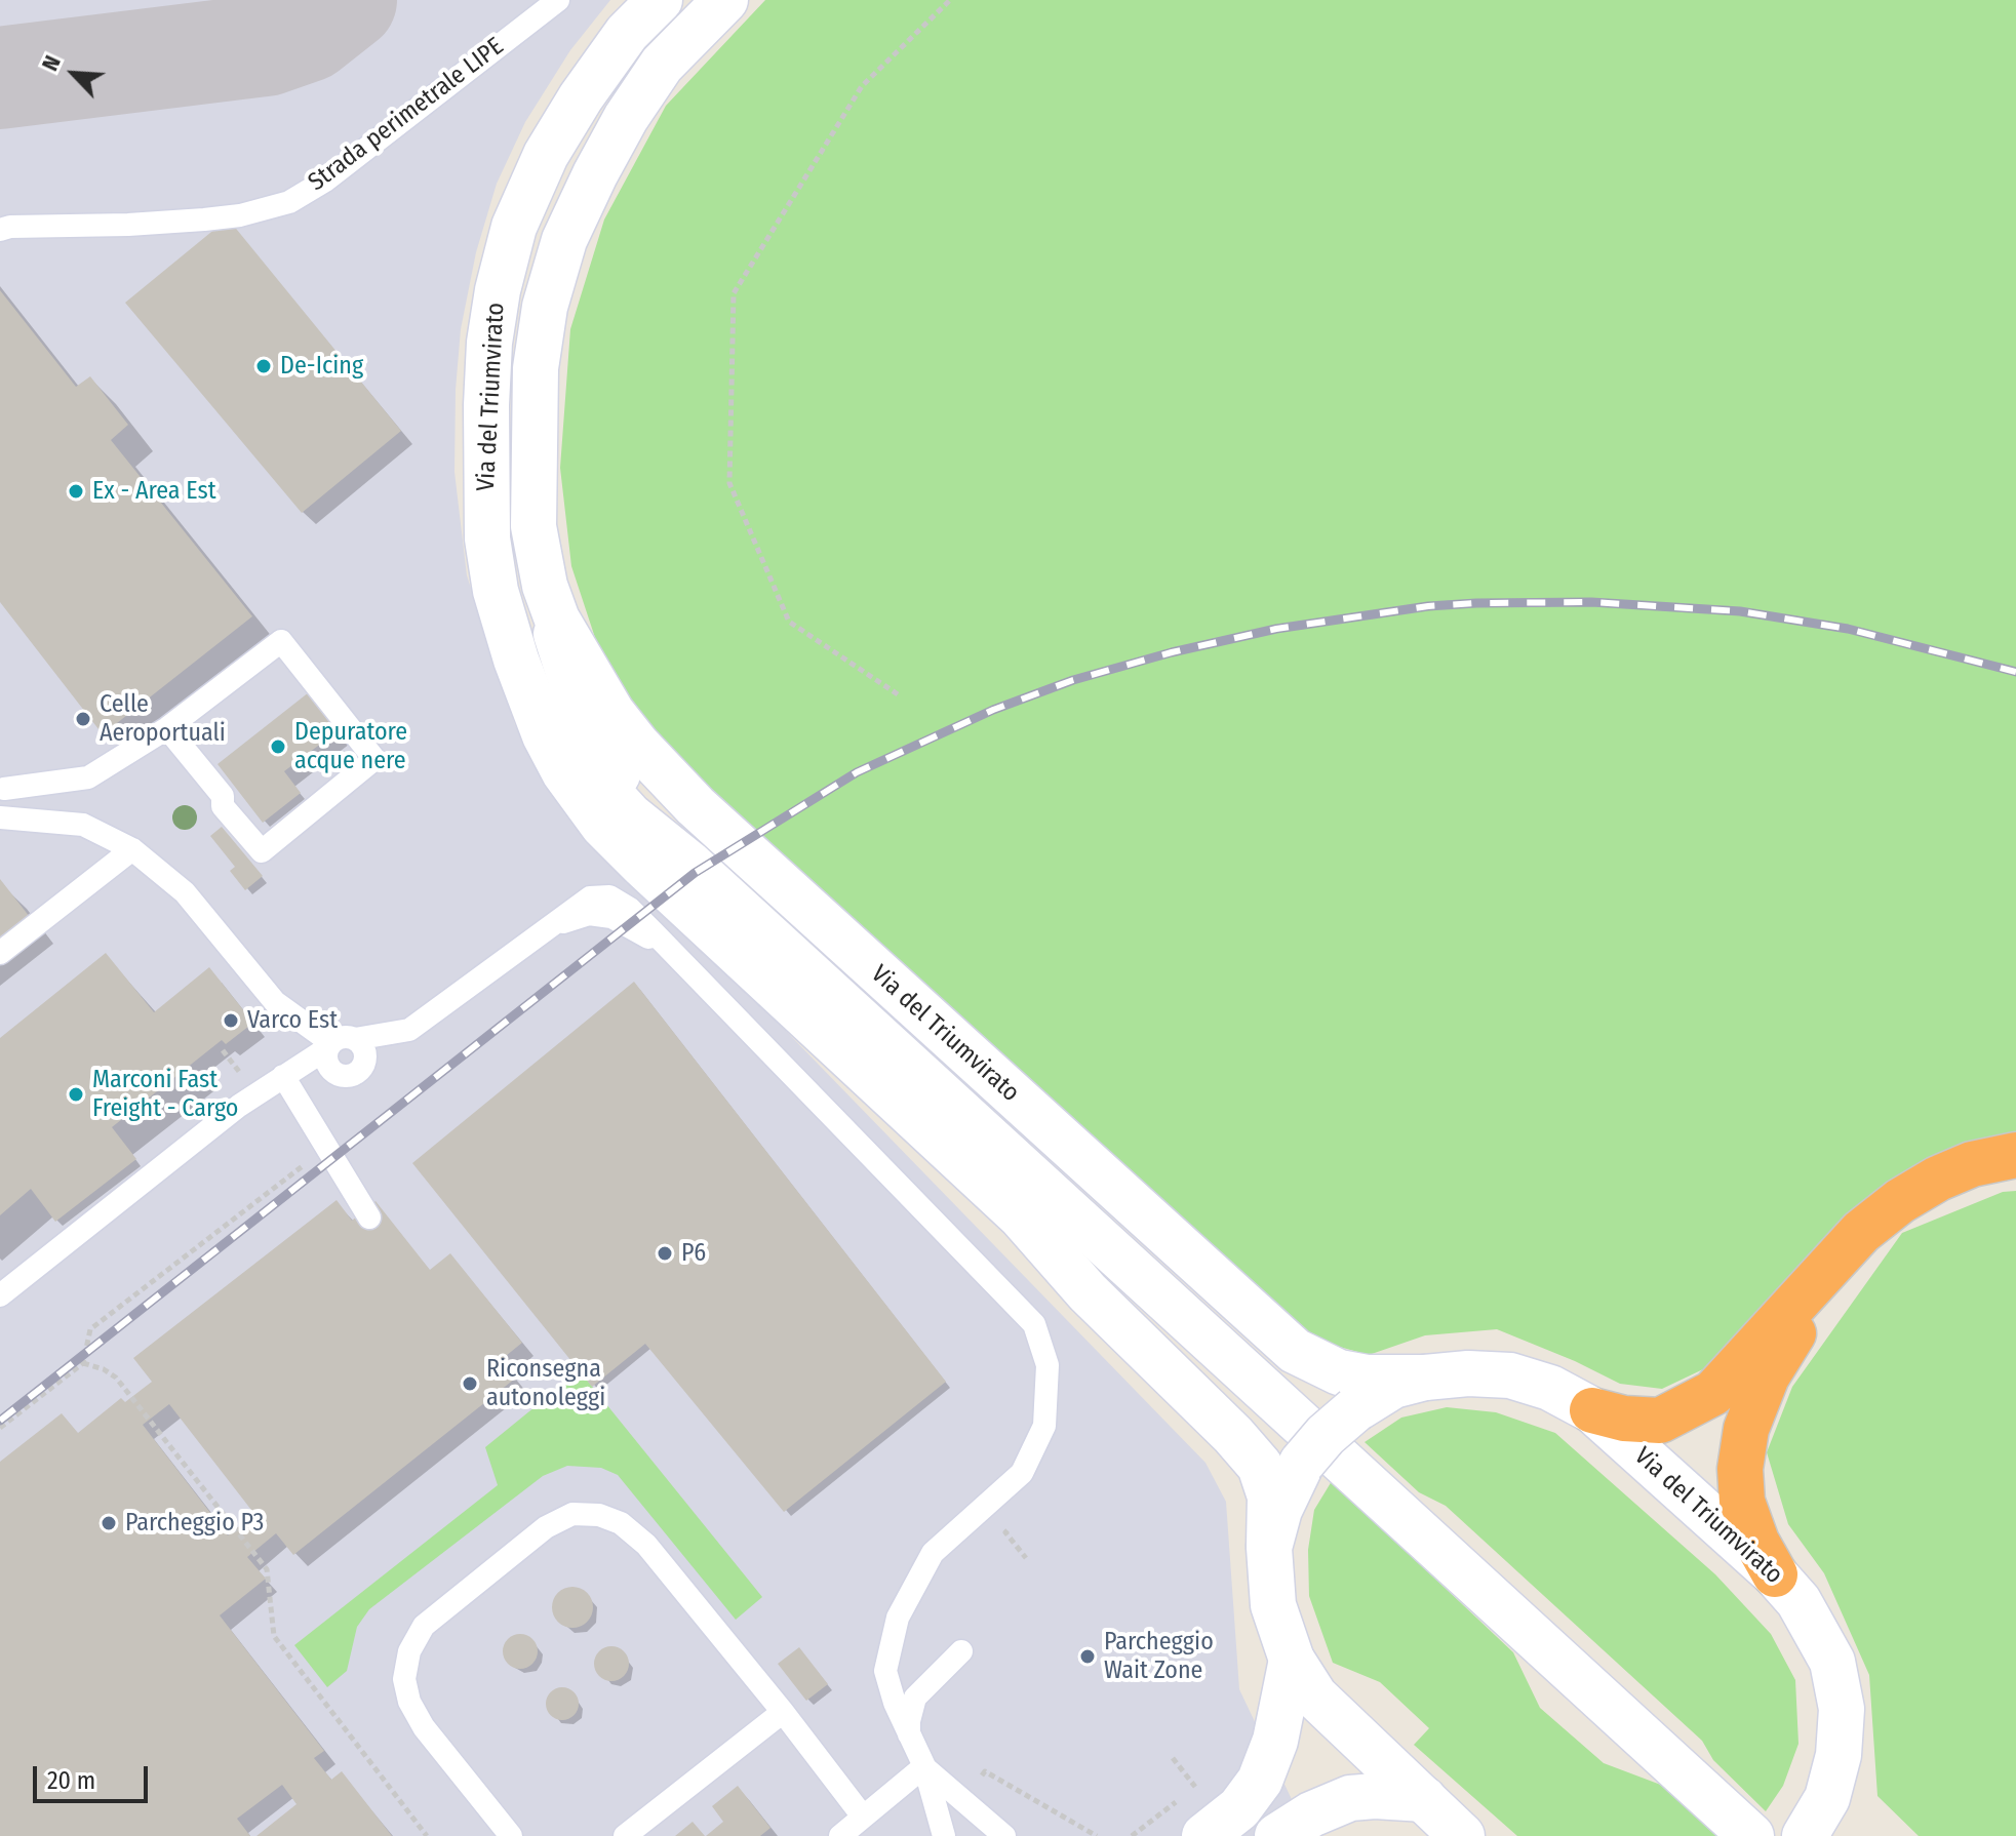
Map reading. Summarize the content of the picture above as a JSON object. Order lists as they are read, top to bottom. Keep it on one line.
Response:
{"streets":{"street":["Via del Triumvirato"],"lane":["Strada perimetrale LIPE"]},"places":["De-Icing","Ex - Area Est","Celle Aeroportuali","Depuratore acque nere","Varco Est","Marconi Fast Freight - Cargo","P6","Riconsegna autonoleggi","Parcheggio P3","Parcheggio Wait Zone"],"scale_bar":"20 m","north":"top left"}
